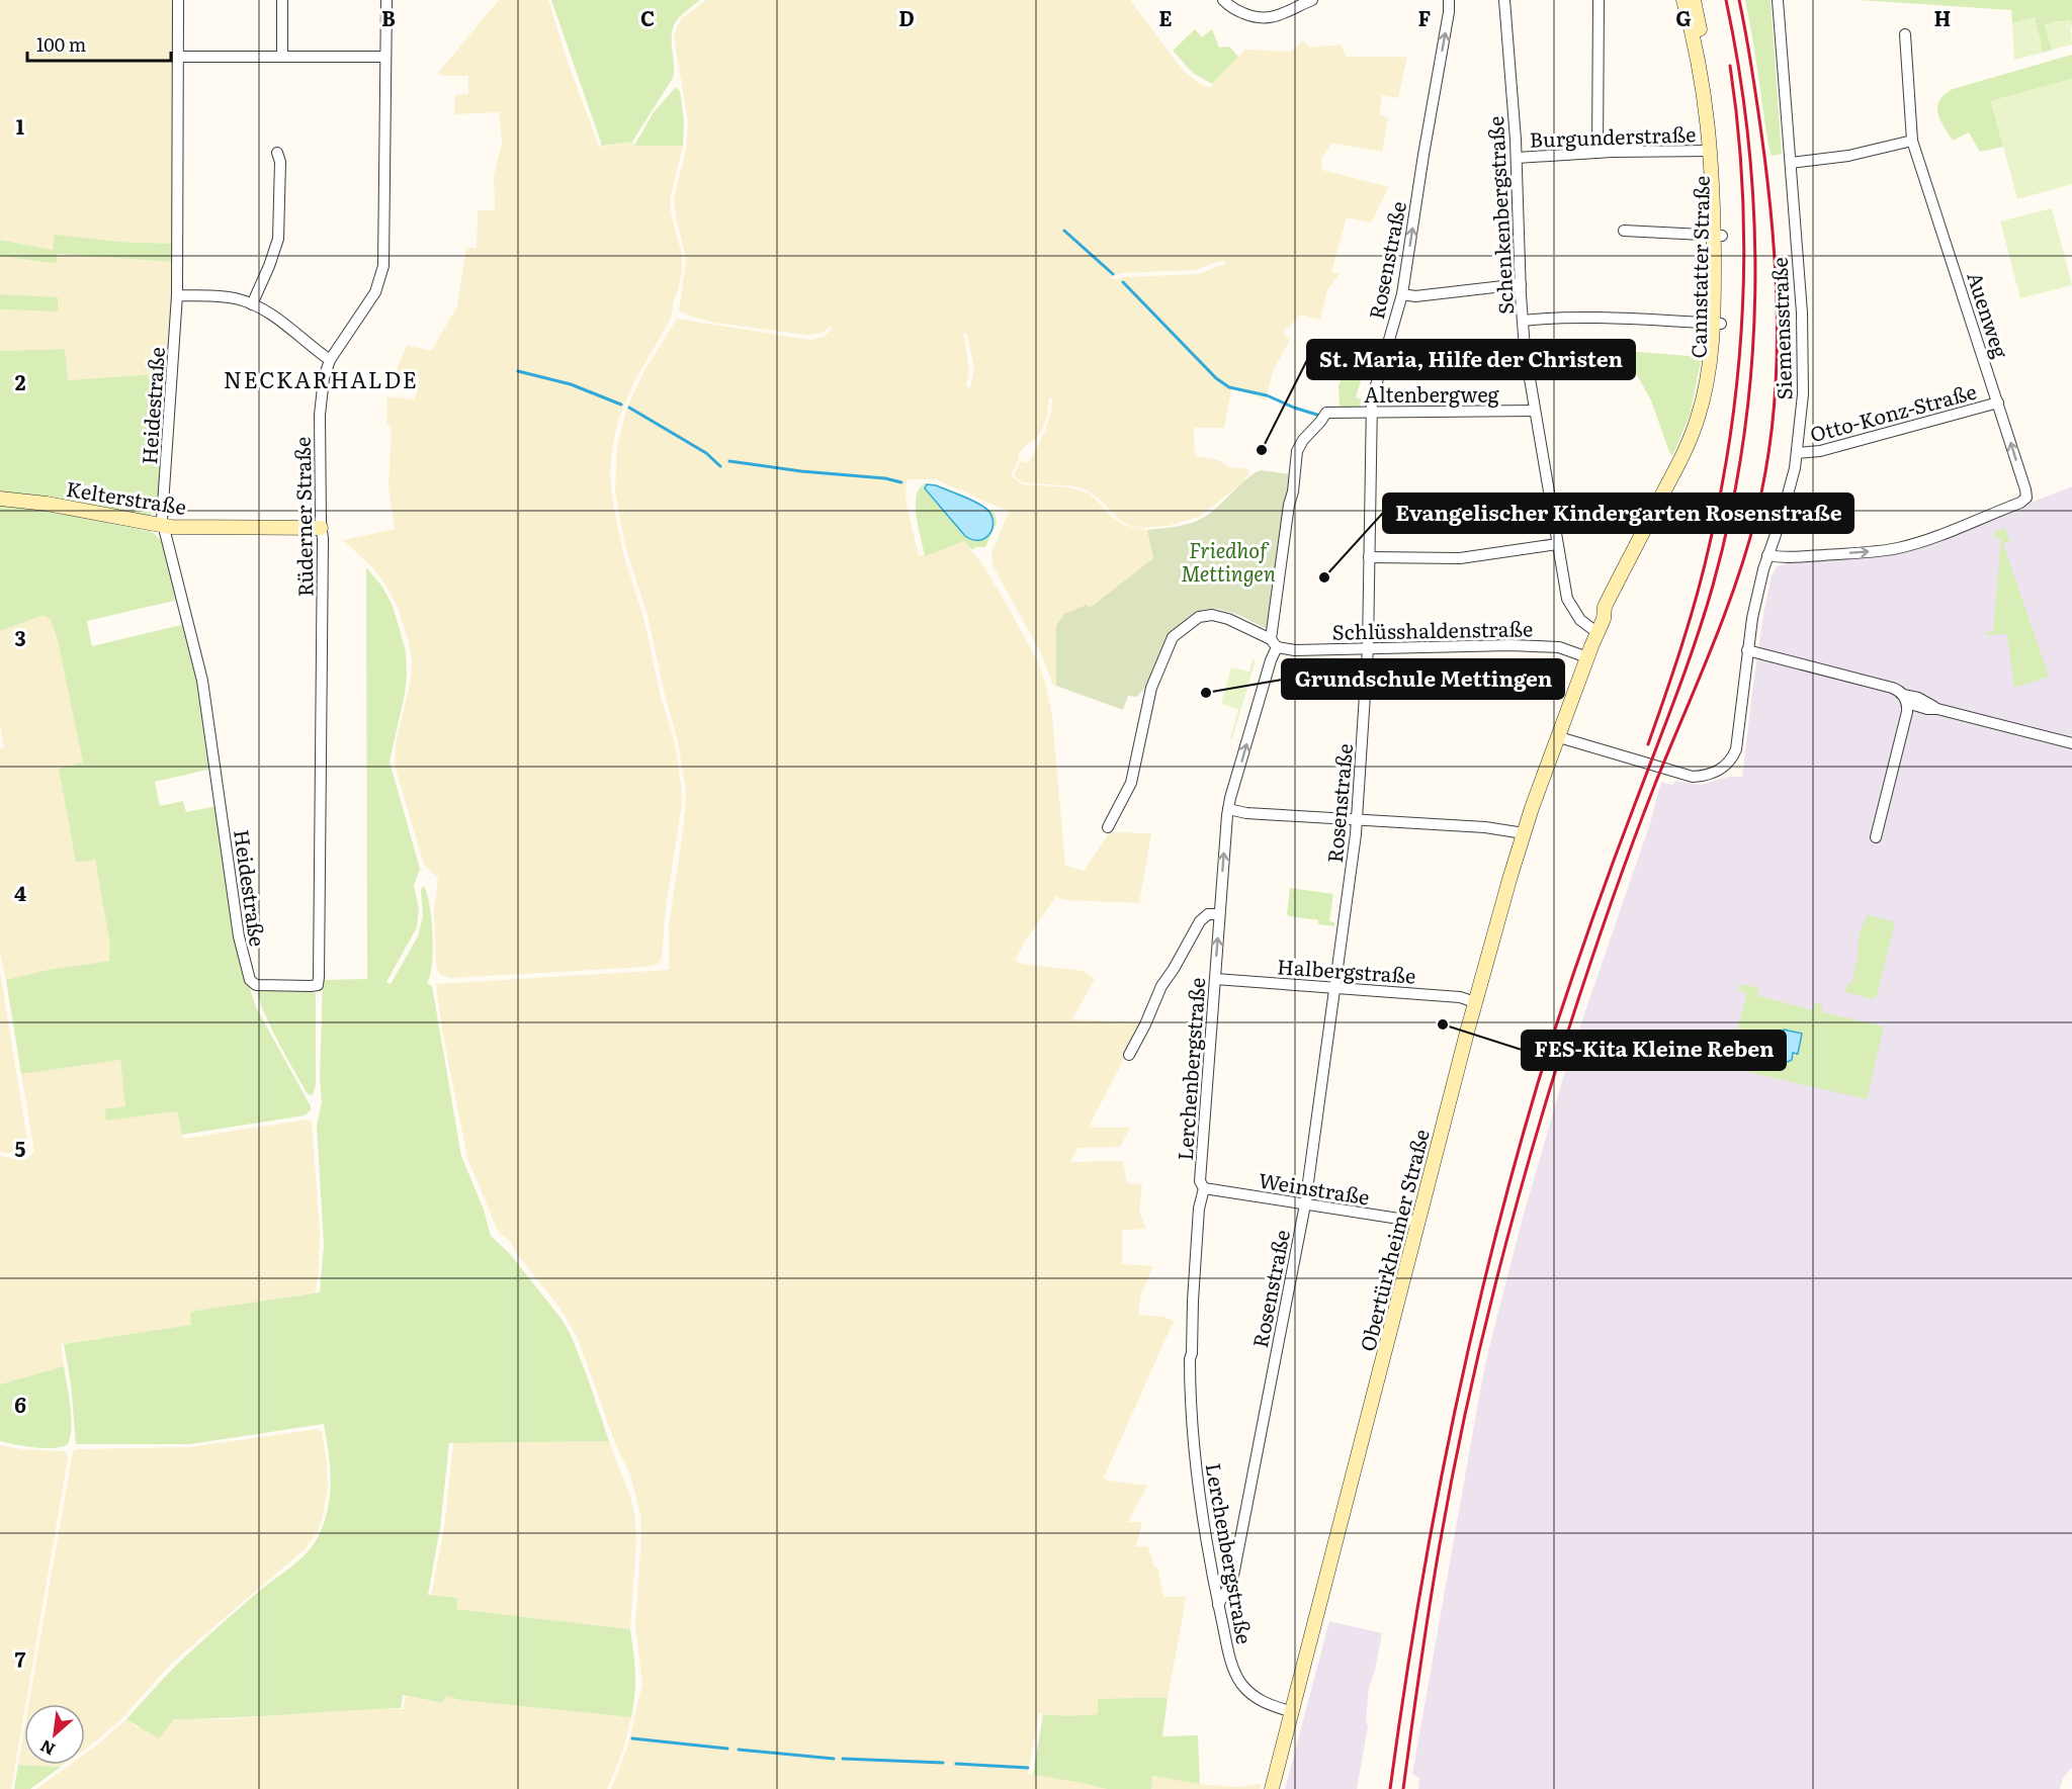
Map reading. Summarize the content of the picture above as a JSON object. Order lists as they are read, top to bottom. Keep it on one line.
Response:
{"streets":{"main road":["Cannstatter Straße","Kelterstraße","Obertürkheimer Straße"],"street":["Burgunderstraße","Schenkenbergstraße","Rosenstraße","Auenweg","Siemensstraße","Altenbergweg","Heidestraße","Otto-Konz-Straße","Rüderner Straße","Schlüsshaldenstraße","Halbergstraße","Lerchenbergstraße","Weinstraße"]},"crossings":[["Burgunderstraße","Schenkenbergstraße"],["Burgunderstraße","Cannstatter Straße"],["Schenkenbergstraße","Cannstatter Straße"],["Schenkenbergstraße","Altenbergweg"],["Rosenstraße","Altenbergweg"],["Rosenstraße","Schlüsshaldenstraße"],["Rosenstraße","Halbergstraße"],["Rosenstraße","Lerchenbergstraße"],["Rosenstraße","Weinstraße"],["Cannstatter Straße","Schlüsshaldenstraße"],["Cannstatter Straße","Obertürkheimer Straße"],["Auenweg","Siemensstraße"],["Auenweg","Otto-Konz-Straße"],["Siemensstraße","Otto-Konz-Straße"],["Siemensstraße","Obertürkheimer Straße"],["Altenbergweg","Lerchenbergstraße"],["Heidestraße","Kelterstraße"],["Heidestraße","Rüderner Straße"],["Kelterstraße","Rüderner Straße"],["Schlüsshaldenstraße","Lerchenbergstraße"],["Halbergstraße","Lerchenbergstraße"],["Halbergstraße","Obertürkheimer Straße"],["Lerchenbergstraße","Weinstraße"],["Lerchenbergstraße","Obertürkheimer Straße"],["Weinstraße","Obertürkheimer Straße"]],"districts":["NECKARHALDE"],"parks":["Friedhof Mettingen"],"places":["St. Maria, Hilfe der Christen","Evangelischer Kindergarten Rosenstraße","Grundschule Mettingen","FES-Kita Kleine Reben"],"scale_bar":"100 m","north":"bottom left","grid":{"columns":["B","C","D","E","F","G","H"],"rows":["1","2","3","4","5","6","7"]}}
